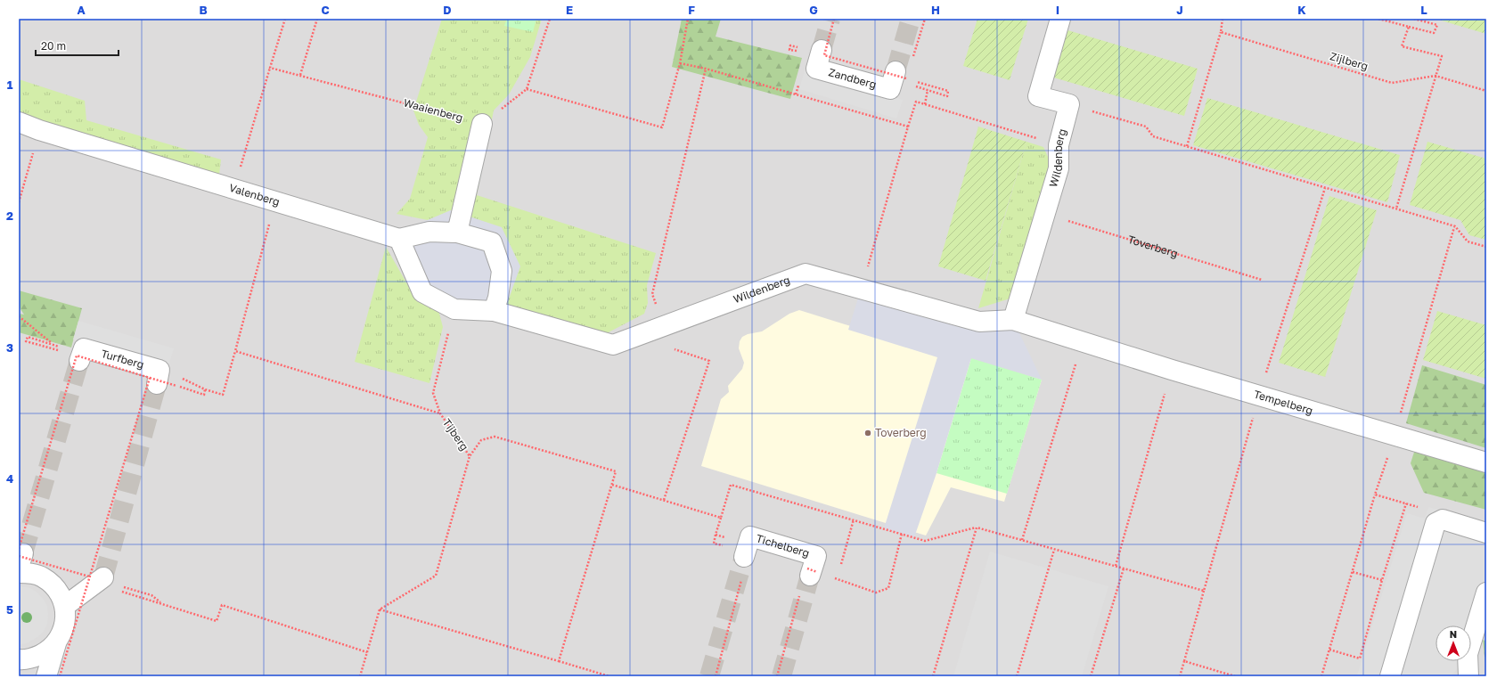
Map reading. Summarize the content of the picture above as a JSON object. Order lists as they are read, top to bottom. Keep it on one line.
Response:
{"streets":{"street":["Zandberg","Wildenberg","Valenberg","Turfberg","Tempelberg","Tichelberg"],"path":["Zijlberg","Waaienberg","Toverberg","Tijberg"]},"crossings":[["Wildenberg","Toverberg"]],"places":["Toverberg"],"scale_bar":"20 m","north":"top","grid":{"columns":["A","B","C","D","E","F","G","H","I","J","K","L"],"rows":["1","2","3","4","5"]}}
